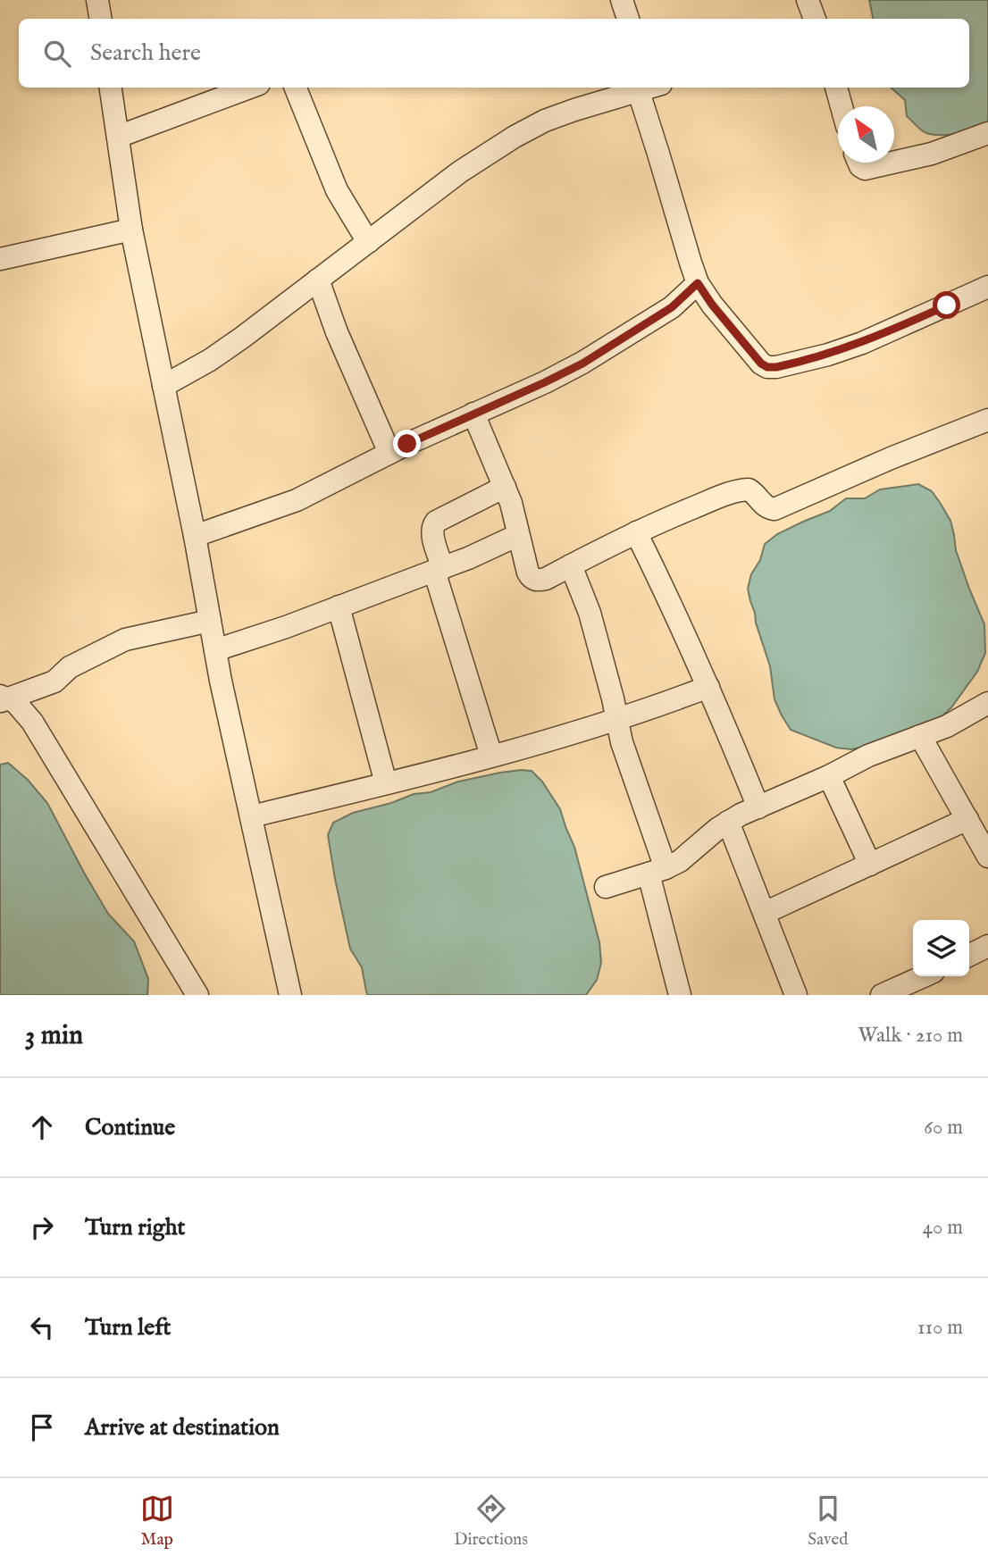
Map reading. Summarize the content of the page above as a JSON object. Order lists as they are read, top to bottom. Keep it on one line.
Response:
{"north":"top left","page":{"search":"Search here","heading":["3 min","Walk · 210 m"],"list":[["Continue","60 m"],["Turn right","40 m"],["Turn left","110 m"],"Arrive at destination"],"nav":["Map","Directions","Saved"]}}
